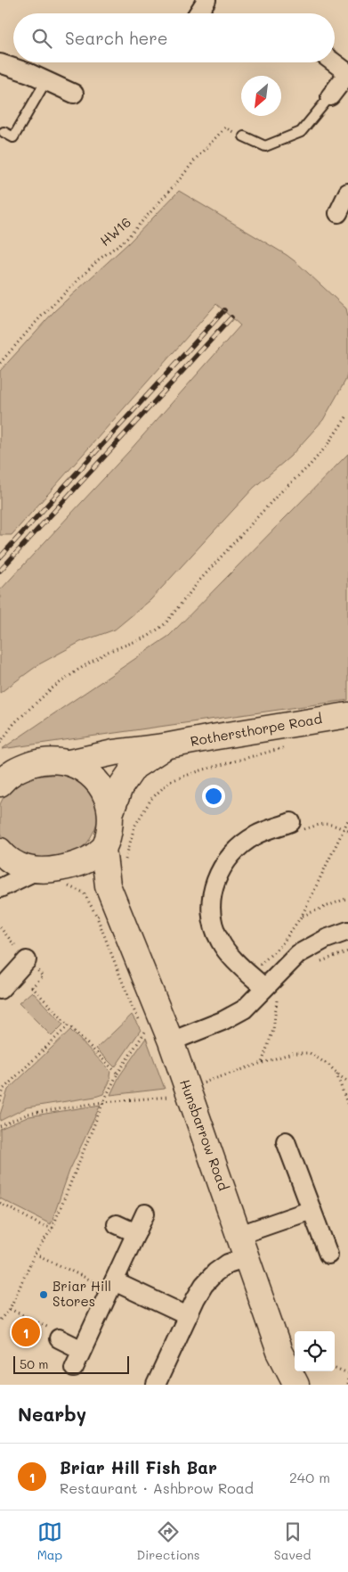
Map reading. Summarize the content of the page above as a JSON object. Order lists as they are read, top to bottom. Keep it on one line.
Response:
{"streets":{"street":["Rothersthorpe Road","Hunsbarrow Road"],"path":["HW16"]},"crossings":[["Rothersthorpe Road","Hunsbarrow Road"]],"places":["Briar Hill Stores"],"scale_bar":"50 m","north":"bottom left","page":{"search":"Search here","pins":"1","scale":"50 m","heading":"Nearby","list":[{"mark":"1","name":"Briar Hill Fish Bar","note":"Restaurant · Ashbrow Road","value":"240 m"}],"nav":["Map","Directions","Saved"]}}
